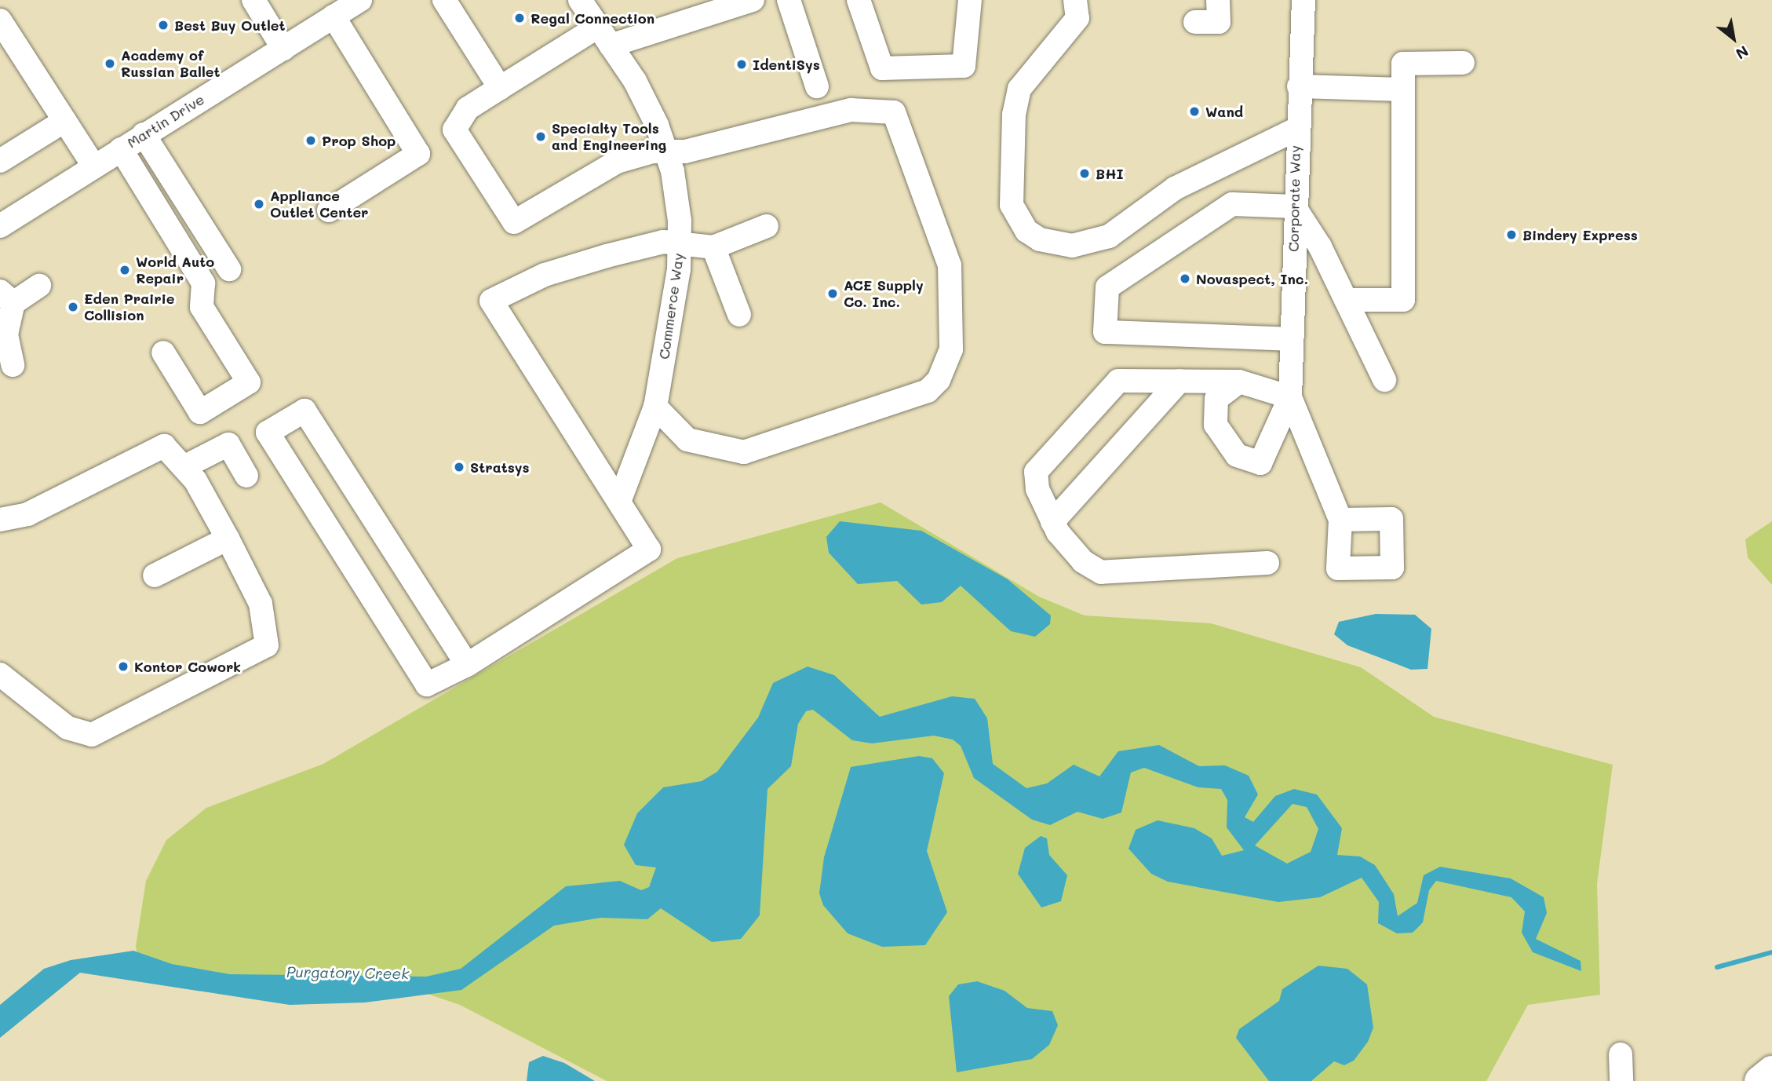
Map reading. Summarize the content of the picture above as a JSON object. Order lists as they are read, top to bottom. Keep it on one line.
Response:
{"streets":{"street":["Martin Drive","Corporate Way","Commerce Way"]},"water":["Purgatory Creek"],"places":["Regal Connection","Best Buy Outlet","Academy of Russian Ballet","IdentiSys","Wand","Specialty Tools and Engineering","Prop Shop","BHI","Appliance Outlet Center","Bindery Express","World Auto Repair","Novaspect, Inc.","ACE Supply Co. Inc.","Eden Prairie Collision","Stratsys","Kontor Cowork"],"north":"bottom right"}
